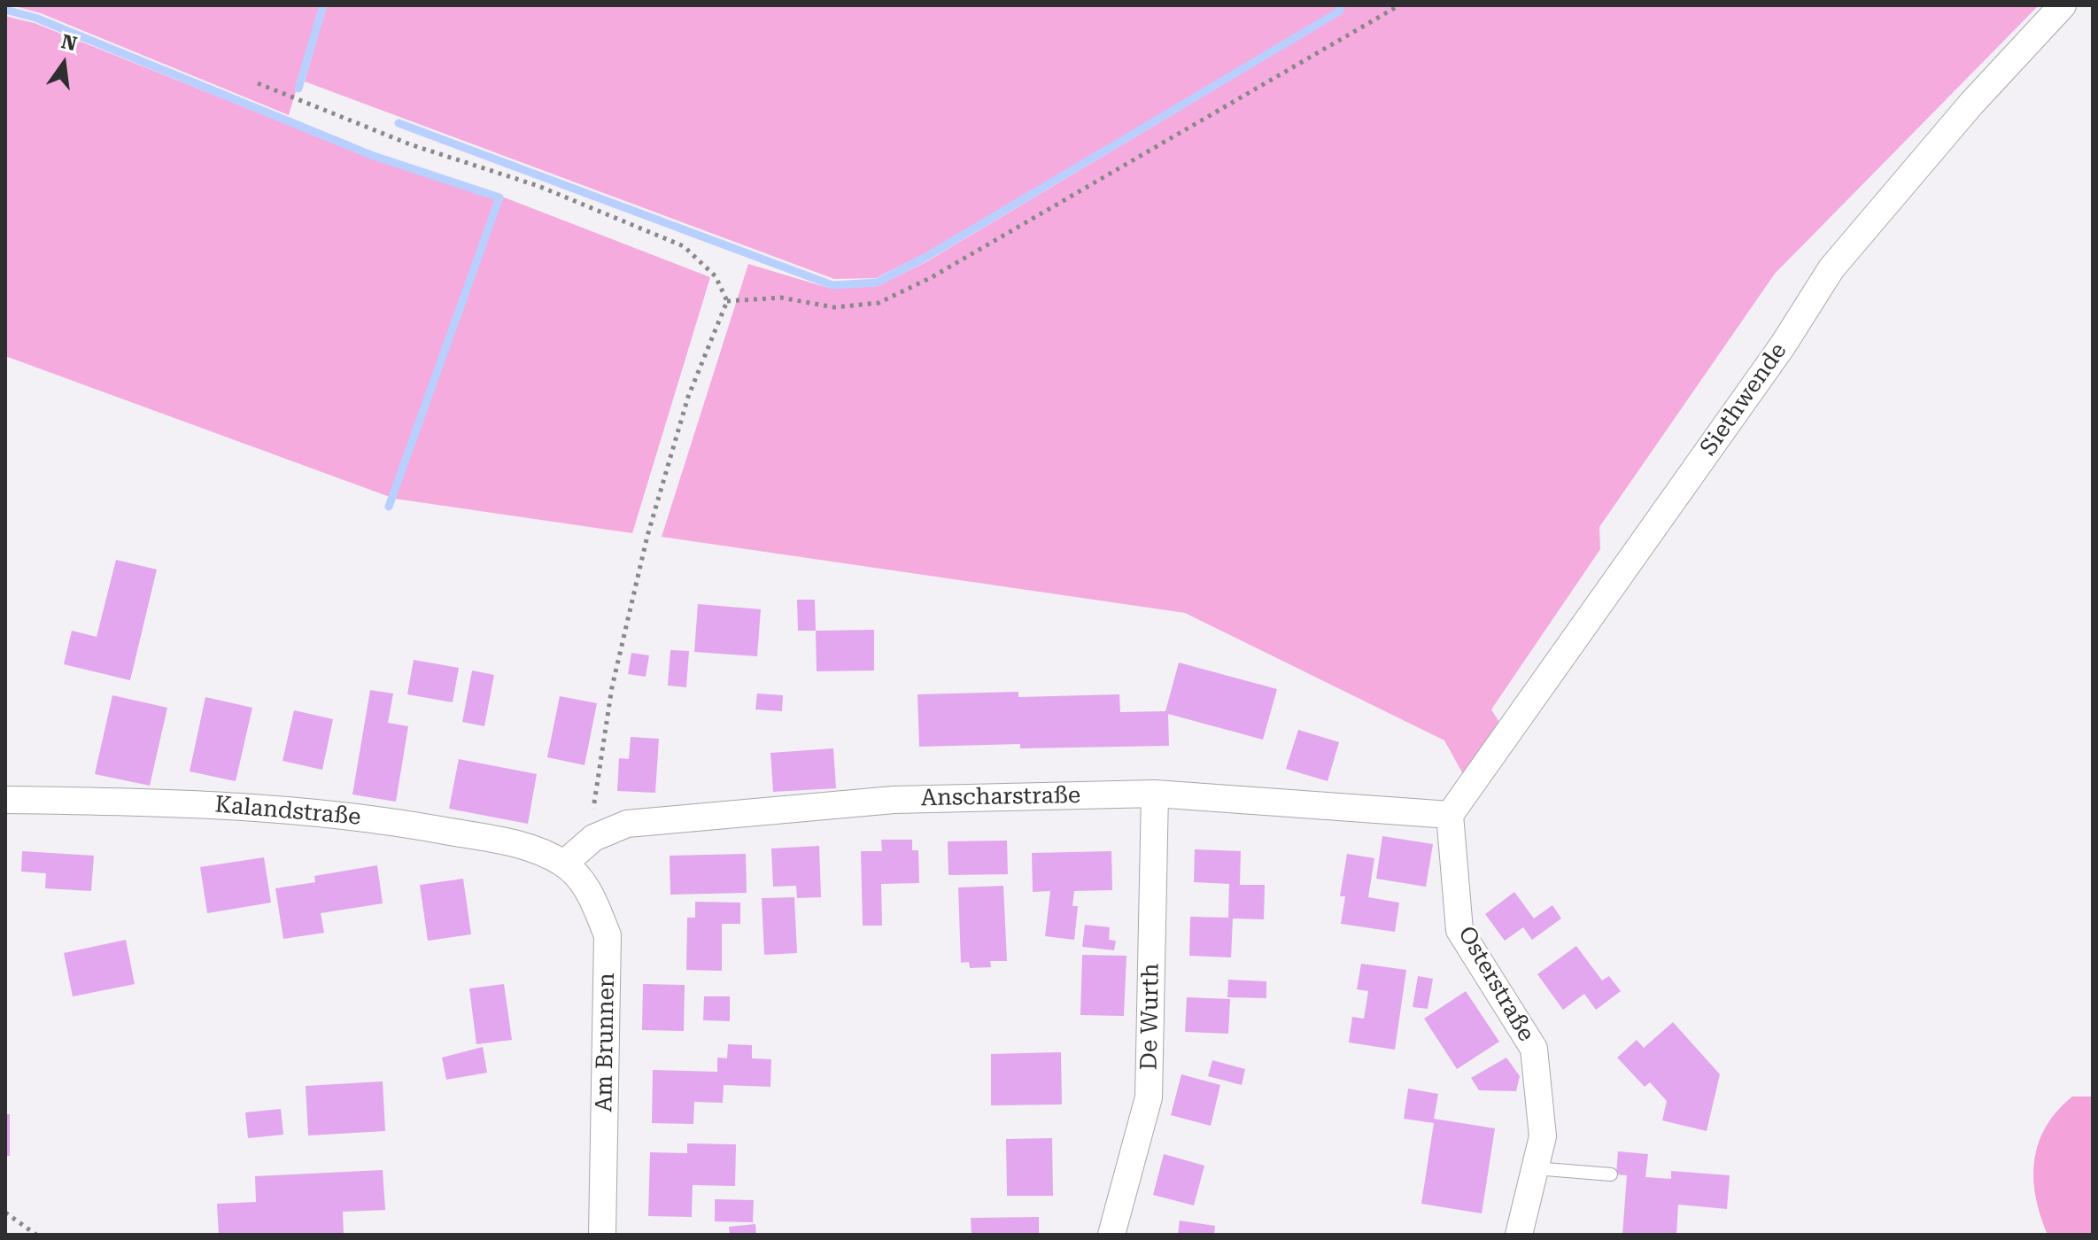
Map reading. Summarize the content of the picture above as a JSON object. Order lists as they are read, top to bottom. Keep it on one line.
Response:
{"streets":{"street":["Siethwende","Anscharstraße","Kalandstraße","Osterstraße","De Wurth","Am Brunnen"]},"crossings":[["Siethwende","Anscharstraße"],["Siethwende","Osterstraße"],["Anscharstraße","Kalandstraße"],["Anscharstraße","Osterstraße"],["Anscharstraße","De Wurth"],["Anscharstraße","Am Brunnen"],["Kalandstraße","Am Brunnen"]],"north":"top"}
